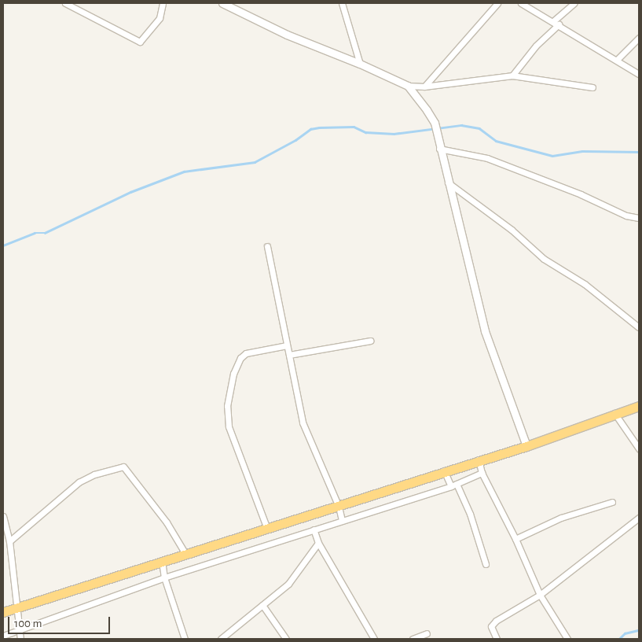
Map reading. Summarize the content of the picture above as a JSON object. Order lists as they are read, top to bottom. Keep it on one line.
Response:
{"scale_bar":"100 m"}
